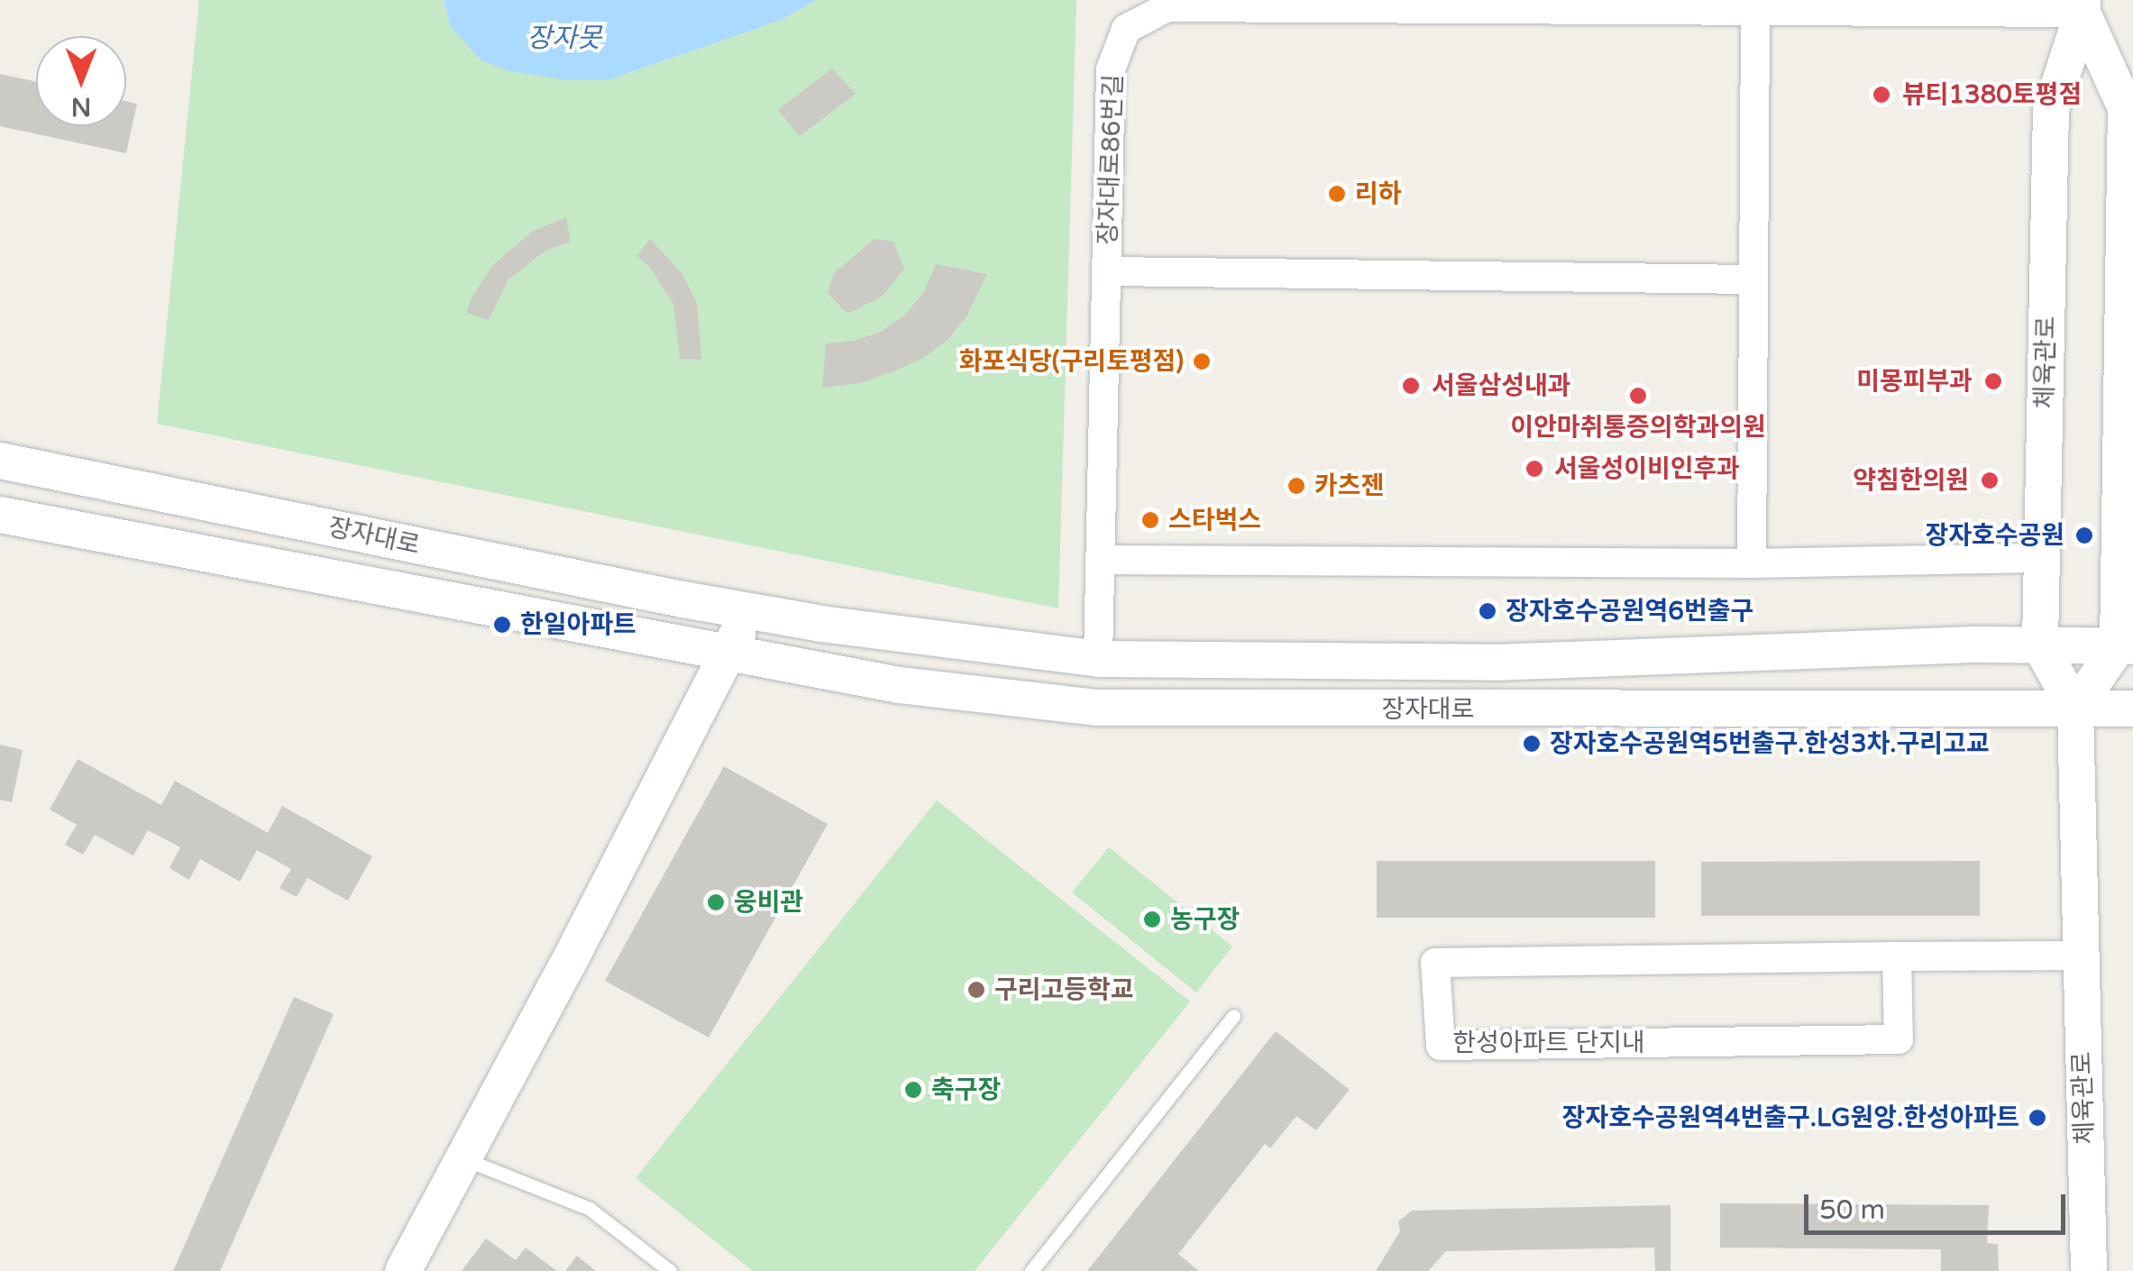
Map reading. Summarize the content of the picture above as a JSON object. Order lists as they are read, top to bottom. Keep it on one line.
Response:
{"streets":{"street":["장자대로86번길","체육관로","장자대로","한성아파트 단지내"]},"crossings":[["장자대로86번길","체육관로"],["장자대로86번길","장자대로"],["체육관로","장자대로"]],"water":["장자못"],"places":["뷰티1380토평점","리하","화포식당(구리토평점)","미몽피부과","서울삼성내과","이안마취통증의학과의원","서울성이비인후과","약침한의원","카츠젠","스타벅스","장자호수공원","장자호수공원역6번출구","한일아파트","장자호수공원역5번출구.한성3차.구리고교","웅비관","농구장","구리고등학교","축구장","장자호수공원역4번출구.LG원앙.한성아파트"],"scale_bar":"50 m","north":"bottom"}
